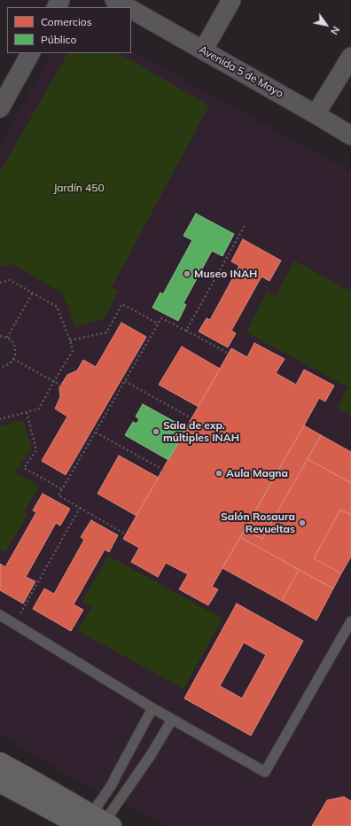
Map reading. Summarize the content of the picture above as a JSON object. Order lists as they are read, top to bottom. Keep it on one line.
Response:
{"streets":{"street":["Avenida 5 de Mayo"]},"parks":["Jardín 450"],"places":["Museo INAH","Sala de exp. múltiples INAH","Aula Magna","Salón Rosaura Revueltas"],"legend":["Comercios","Público"],"north":"bottom right"}
